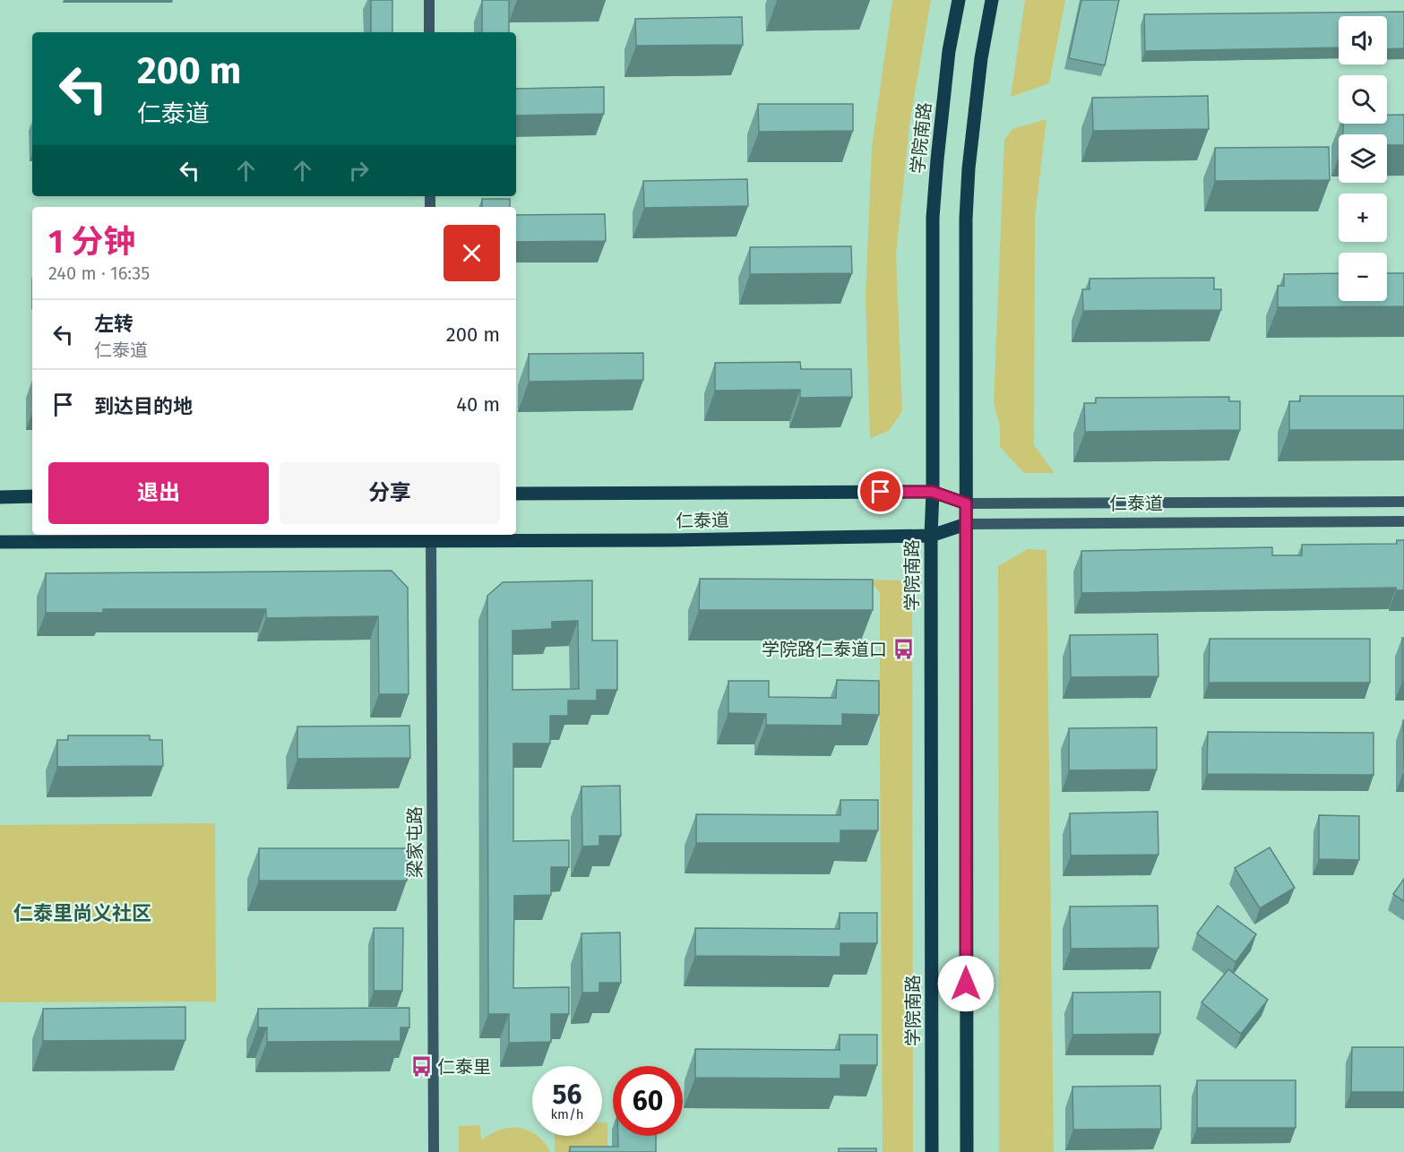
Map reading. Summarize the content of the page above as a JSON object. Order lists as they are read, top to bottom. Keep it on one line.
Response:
{"streets":{"main road":["学院南路","仁泰道","梁家屯路"]},"crossings":[["学院南路","仁泰道"],["仁泰道","梁家屯路"]],"districts":["仁泰里尚义社区"],"places":{"bus stop":["学院路仁泰道口","仁泰里"]},"page":{"map_buttons":["+","−"],"turn":["200 m","仁泰道"],"heading":["1 分钟","240 m · 16:35"],"list":[{"name":"左转","note":"仁泰道","value":"200 m"},{"name":"到达目的地","value":"40 m"}],"buttons":["退出","分享"],"speed":"56 km/h","limit":"60"}}
